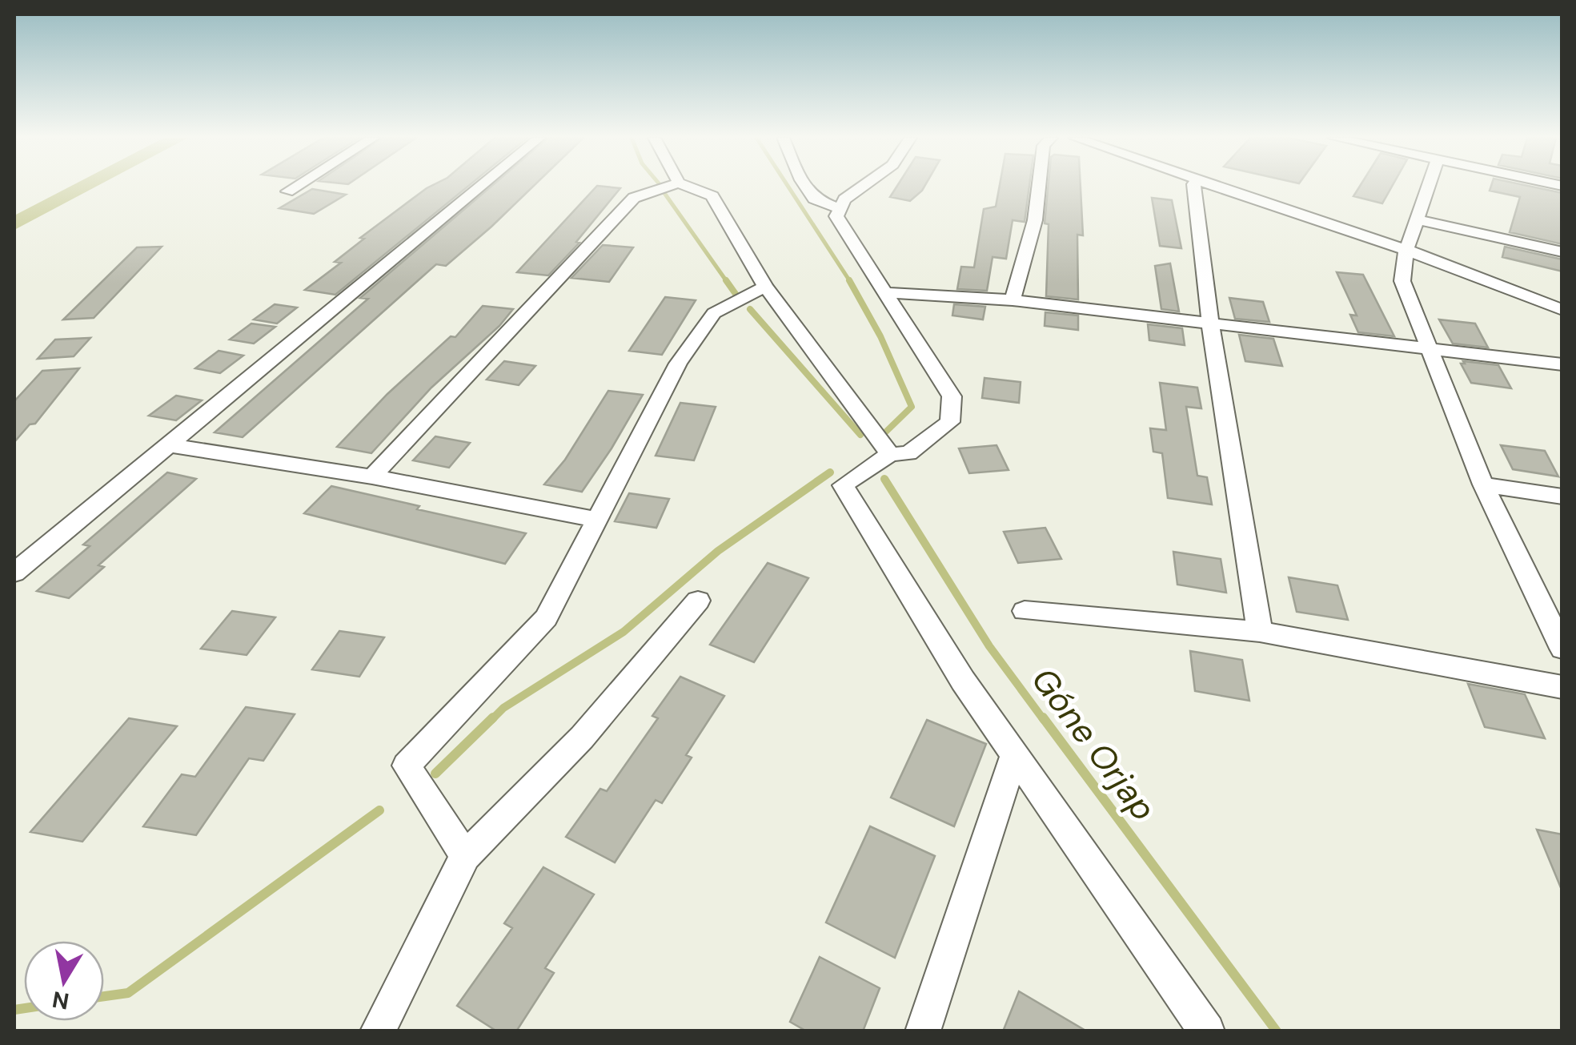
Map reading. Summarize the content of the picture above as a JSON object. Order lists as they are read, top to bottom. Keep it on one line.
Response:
{"water":["Góne Orjap"],"north":"bottom"}
